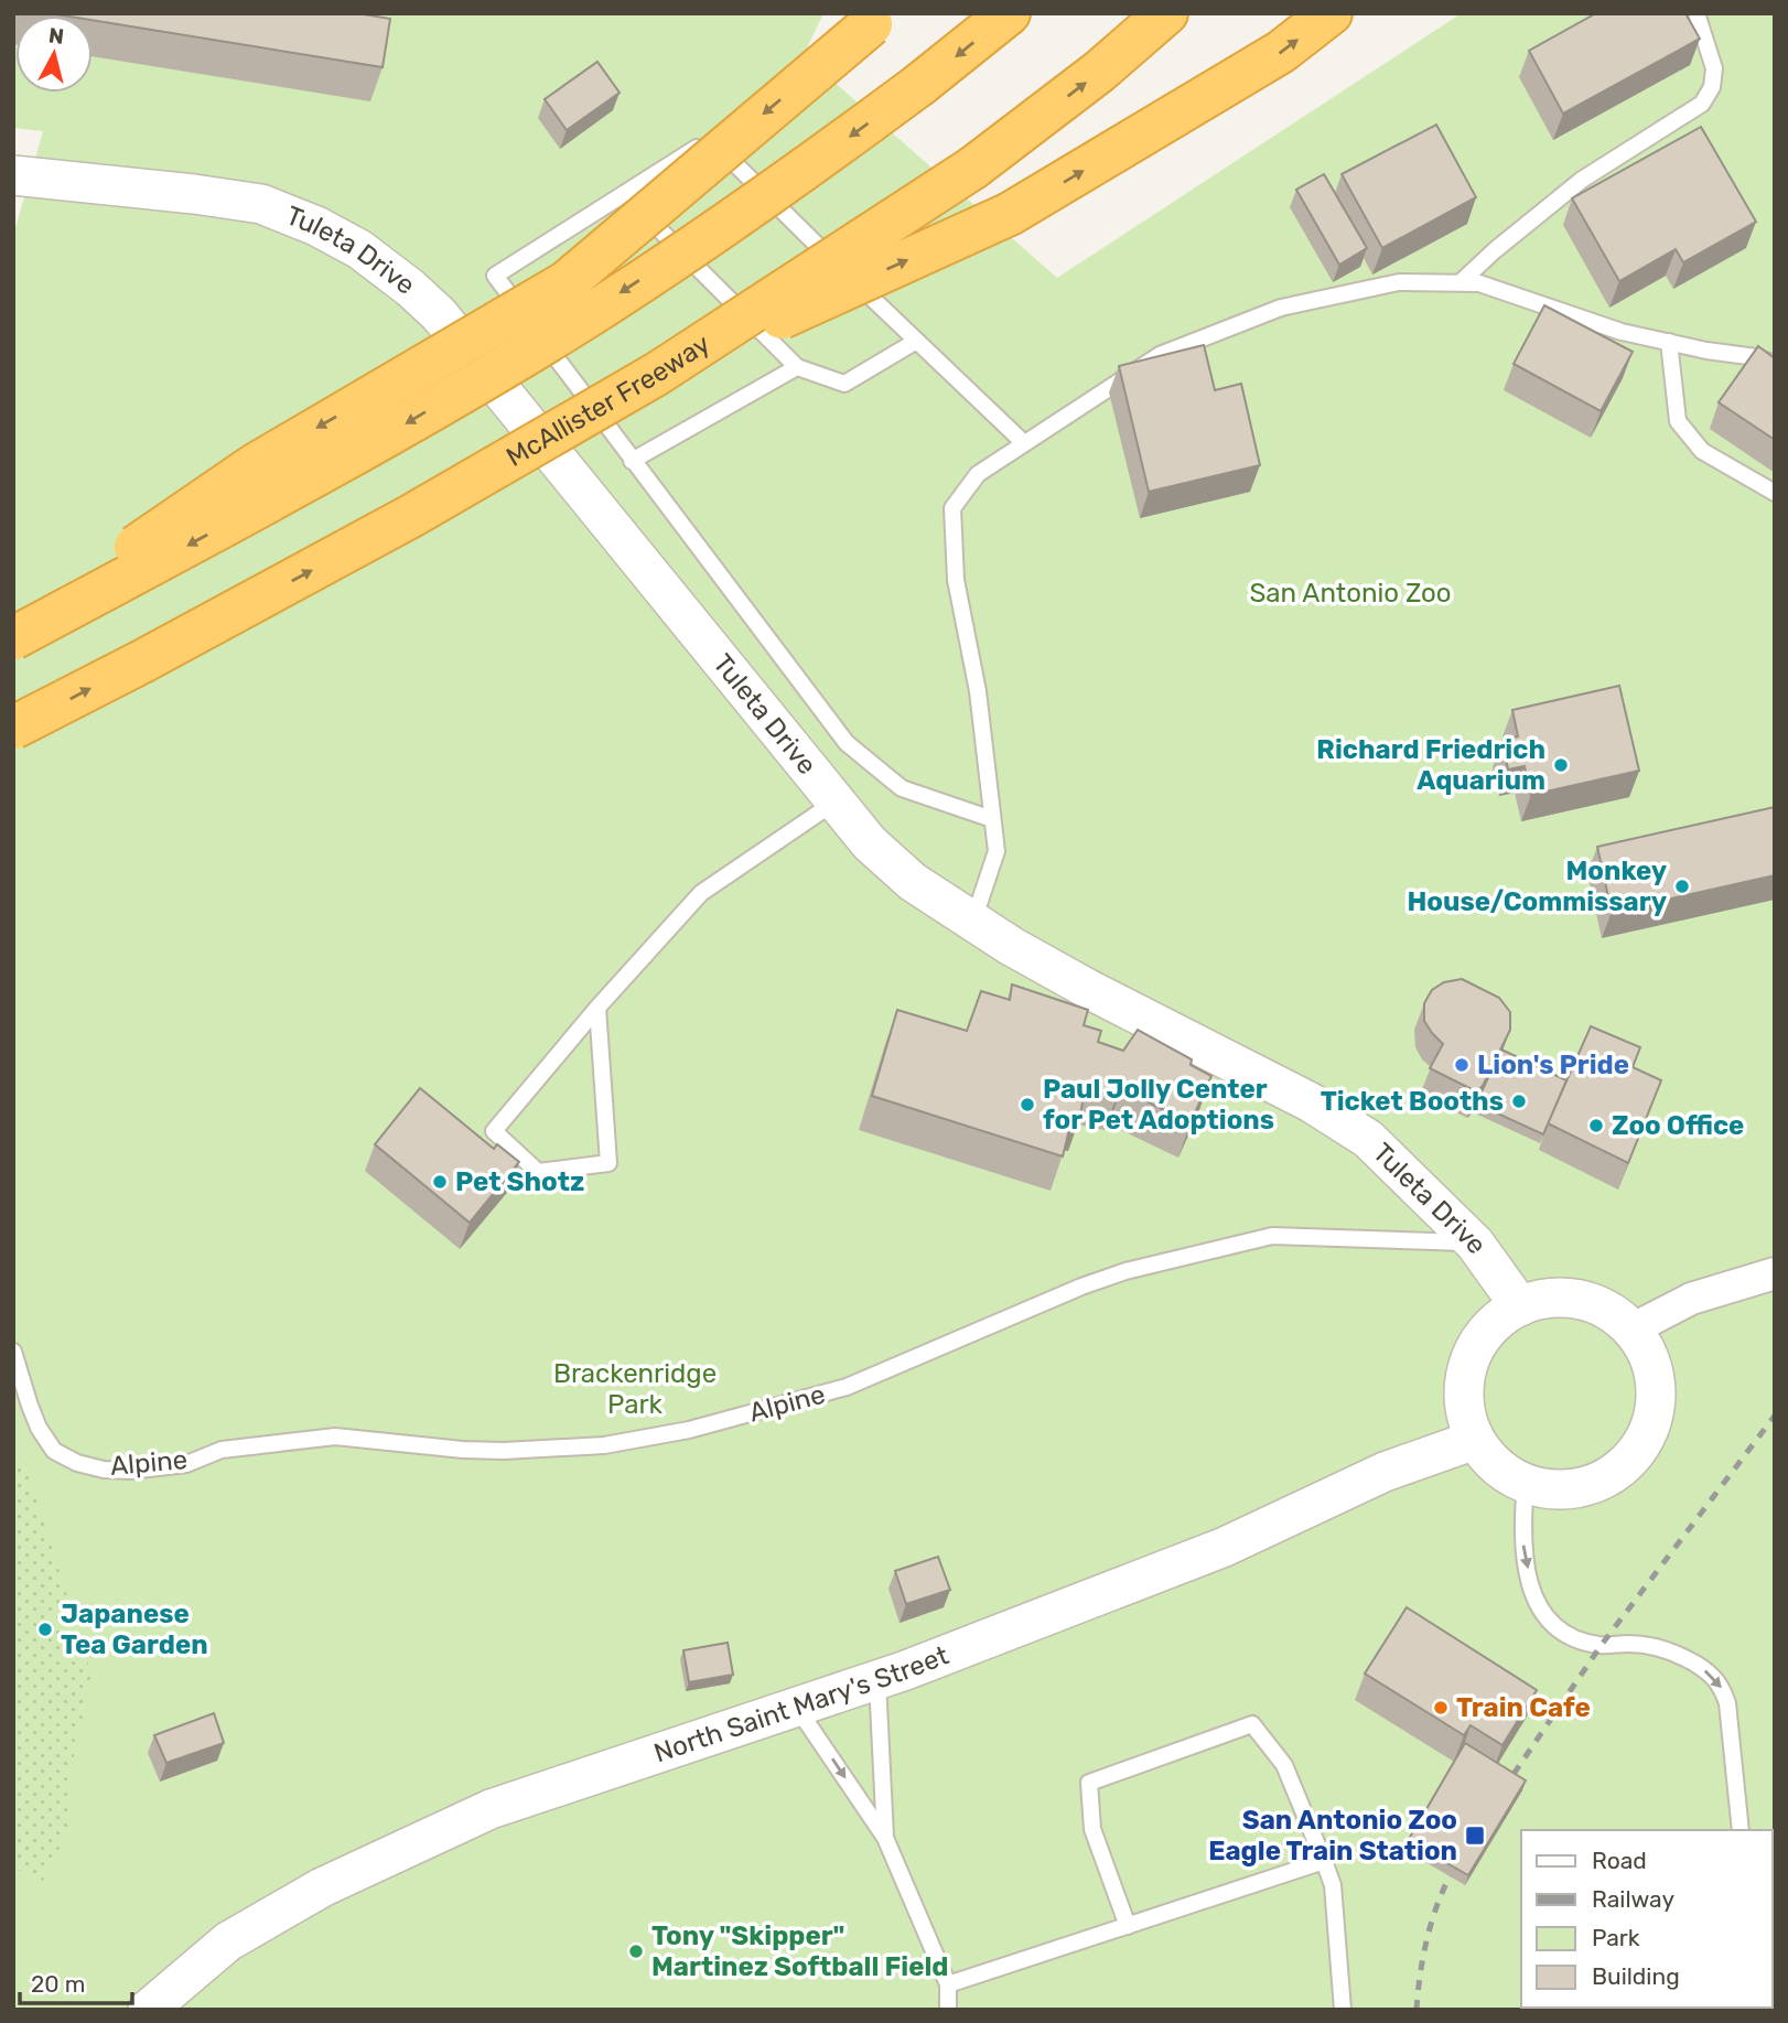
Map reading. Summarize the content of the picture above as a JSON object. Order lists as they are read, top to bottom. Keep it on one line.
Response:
{"streets":{"highway":["McAllister Freeway"],"street":["Tuleta Drive","North Saint Mary's Street"],"lane":["Alpine"]},"crossings":[["Tuleta Drive","Alpine"],["Tuleta Drive","North Saint Mary's Street"]],"parks":["San Antonio Zoo","Brackenridge Park"],"places":{"other":["Richard Friedrich Aquarium","Monkey House/Commissary","Lion's Pride","Ticket Booths","Paul Jolly Center for Pet Adoptions","Zoo Office","Pet Shotz","Japanese Tea Garden","Train Cafe","Tony \"Skipper\" Martinez Softball Field"],"transit":["San Antonio Zoo Eagle Train Station"]},"legend":["Road","Railway","Park","Building"],"scale_bar":"20 m","north":"top"}
